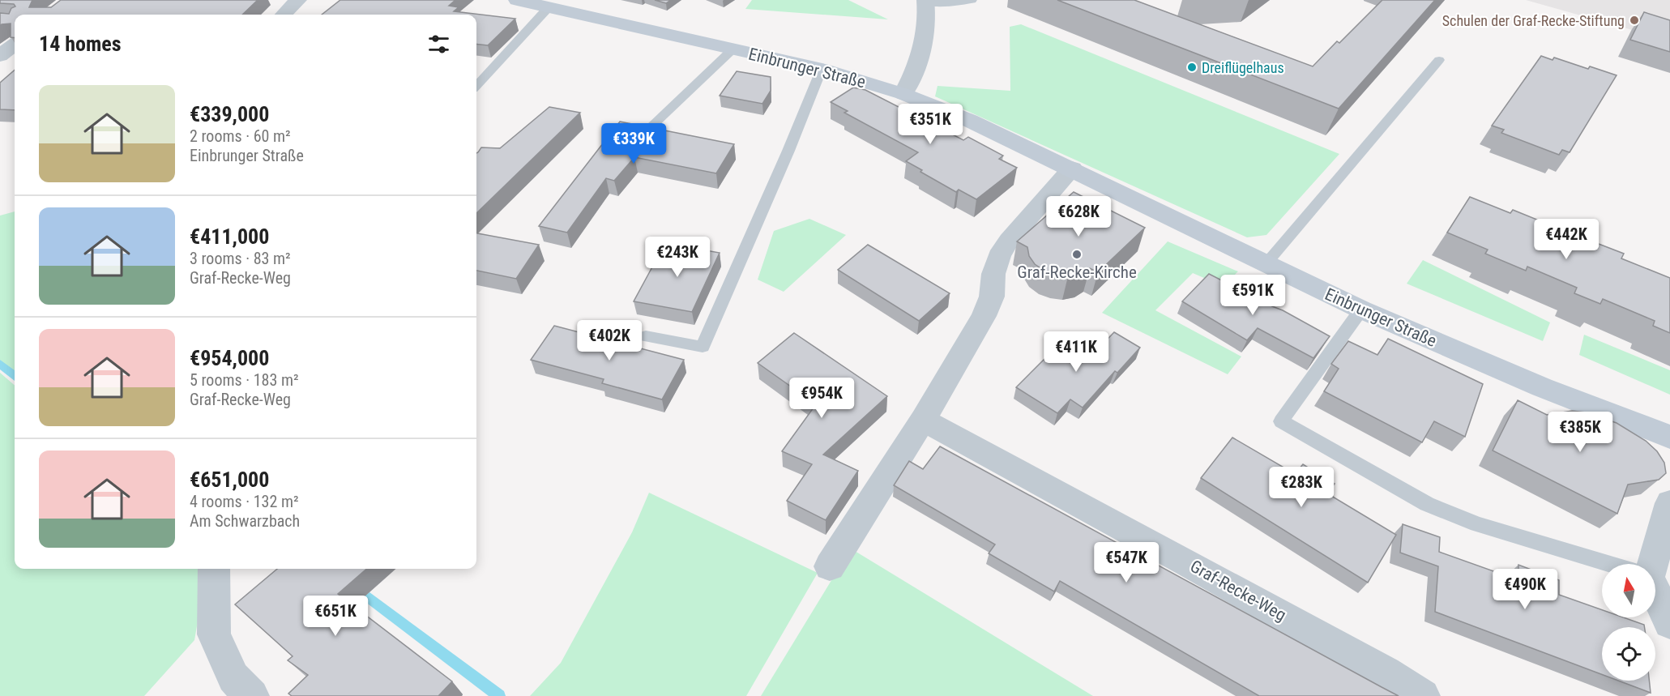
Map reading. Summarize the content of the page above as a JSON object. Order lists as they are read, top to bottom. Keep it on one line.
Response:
{"streets":{"street":["Einbrunger Straße","Graf-Recke-Weg"]},"places":["Schulen der Graf-Recke-Stiftung","Dreiflügelhaus","Graf-Recke-Kirche"],"north":"top","page":{"heading":"14 homes","list":[{"name":"€339,000","note":"2 rooms · 60 m² · Einbrunger Straße"},{"name":"€411,000","note":"3 rooms · 83 m² · Graf-Recke-Weg"},{"name":"€954,000","note":"5 rooms · 183 m² · Graf-Recke-Weg"},{"name":"€651,000","note":"4 rooms · 132 m² · Am Schwarzbach"}],"price":["€351K","€339K","€628K","€442K","€243K","€591K","€402K","€411K","€954K","€385K","€283K","€547K","€490K","€651K"]}}
